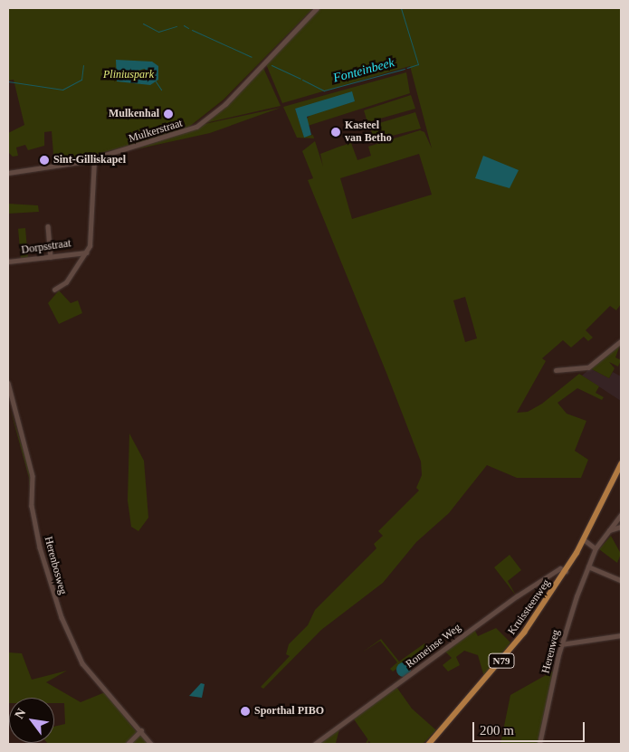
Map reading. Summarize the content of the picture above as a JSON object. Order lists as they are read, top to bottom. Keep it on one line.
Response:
{"streets":{"main road":["Kruissteenweg","N79"],"street":["Mulkerstraat","Dorpsstraat","Herenbosweg","Romeinse Weg","Herenweg"]},"crossings":[["Kruissteenweg","Romeinse Weg"]],"water":["Fonteinbeek"],"parks":["Pliniuspark"],"places":["Mulkenhal","Kasteel van Betho","Sint-Gilliskapel","Sporthal PIBO"],"scale_bar":"200 m","north":"top left"}
